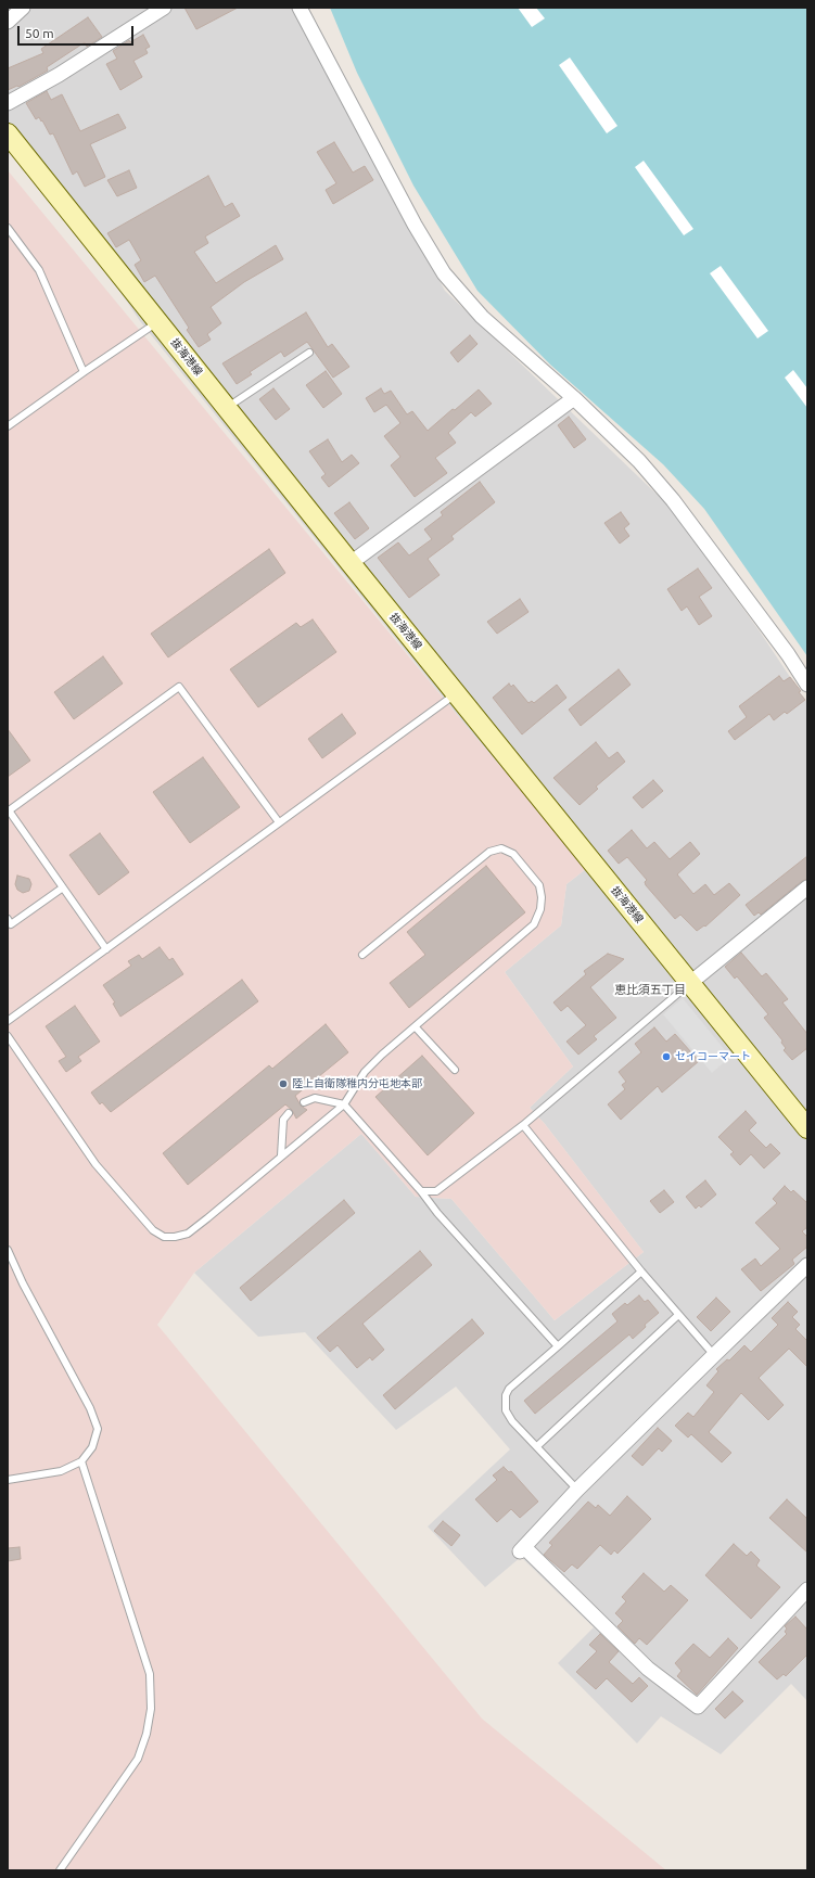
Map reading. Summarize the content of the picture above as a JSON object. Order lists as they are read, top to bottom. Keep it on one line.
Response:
{"streets":{"main road":["抜海港線"]},"districts":["恵比須五丁目"],"places":["セイコーマート","陸上自衛隊稚内分屯地本部"],"scale_bar":"50 m"}
